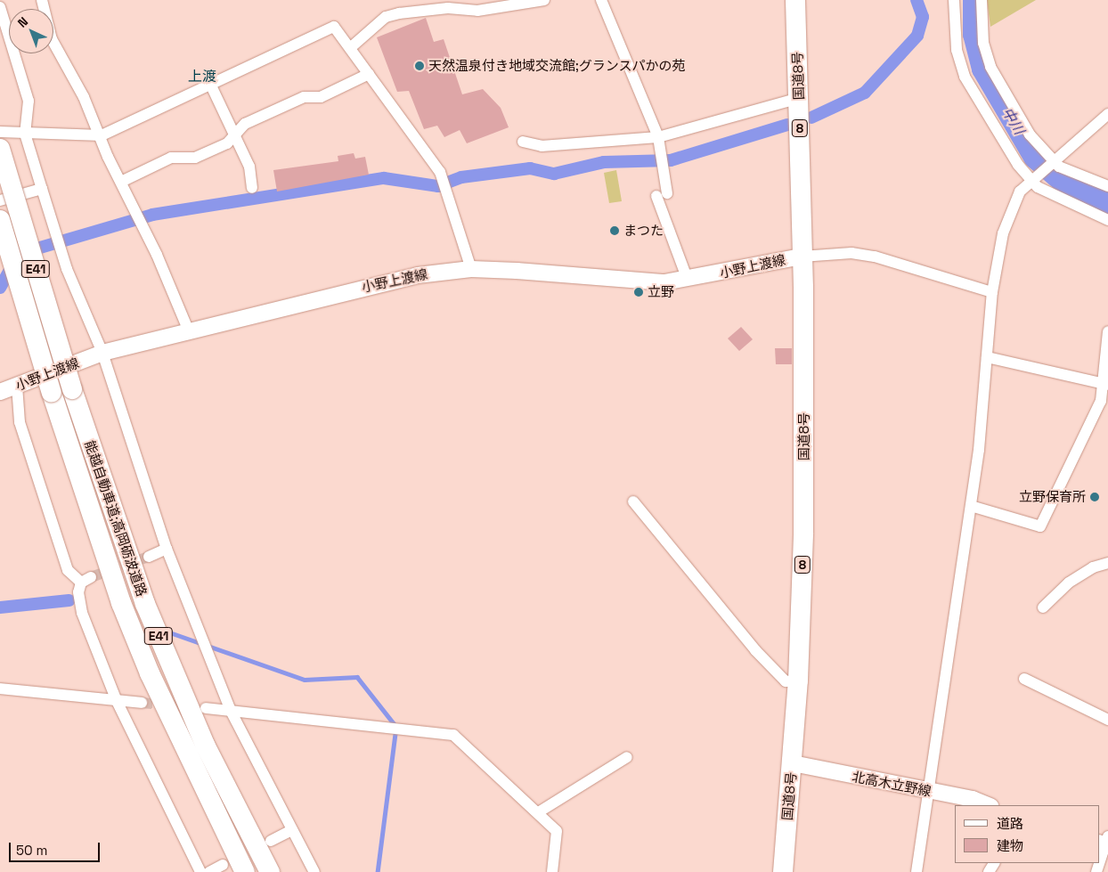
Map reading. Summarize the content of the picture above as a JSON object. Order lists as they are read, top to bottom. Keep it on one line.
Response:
{"streets":{"highway":["国道8号","8","E41","能越自動車道;高岡砺波道路"],"main road":["小野上渡線","北高木立野線"]},"crossings":[["国道8号","小野上渡線"],["国道8号","北高木立野線"]],"districts":["上渡"],"water":["中川"],"places":["天然温泉付き地域交流館;グランスパかの苑","まつた","立野","立野保育所"],"legend":["道路","建物"],"scale_bar":"50 m","north":"top left"}
